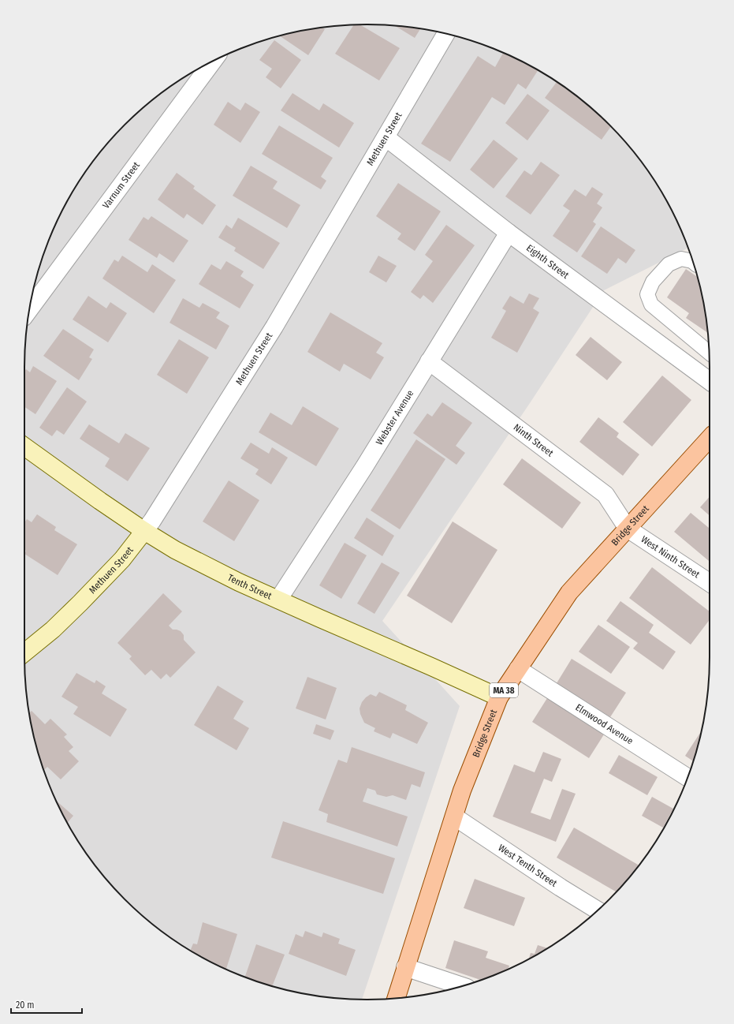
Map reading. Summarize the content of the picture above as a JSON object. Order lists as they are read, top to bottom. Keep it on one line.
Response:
{"streets":{"main road":["Bridge Street","MA 38"],"street":["Methuen Street","Varnum Street","Eighth Street","Webster Avenue","Ninth Street","West Ninth Street","Tenth Street","Elmwood Avenue","West Tenth Street"]},"crossings":[["Methuen Street","Eighth Street"],["Methuen Street","Tenth Street"],["Eighth Street","Webster Avenue"],["Webster Avenue","Ninth Street"],["Webster Avenue","Tenth Street"],["Ninth Street","Bridge Street"],["Ninth Street","West Ninth Street"],["Bridge Street","West Ninth Street"],["Bridge Street","Tenth Street"],["Bridge Street","Elmwood Avenue"],["Bridge Street","West Tenth Street"]],"scale_bar":"20 m"}
